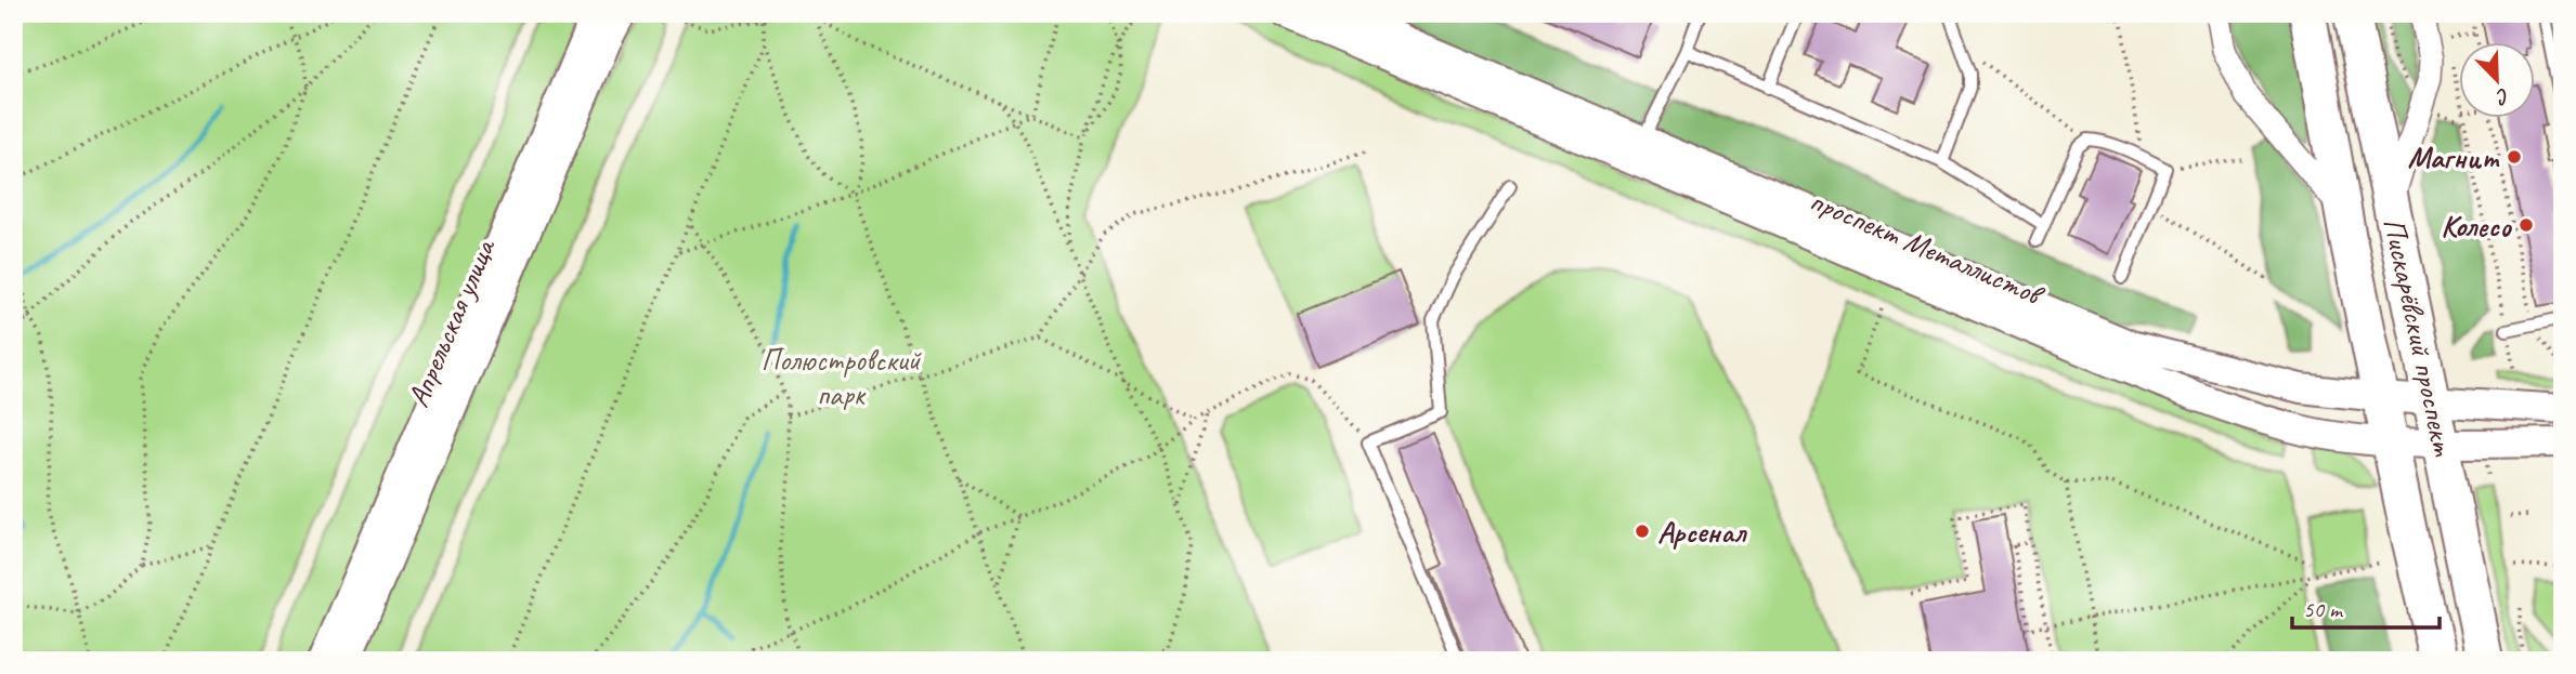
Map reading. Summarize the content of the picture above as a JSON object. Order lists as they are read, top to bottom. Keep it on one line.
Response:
{"streets":{"main road":["Пискарёвский проспект"],"street":["проспект Металлистов","Апрельская улица"]},"crossings":[["проспект Металлистов","Пискарёвский проспект"]],"parks":["Полюстровский парк"],"places":["Магнит","Колесо","Арсенал"],"scale_bar":"50 m","north":"bottom right"}
